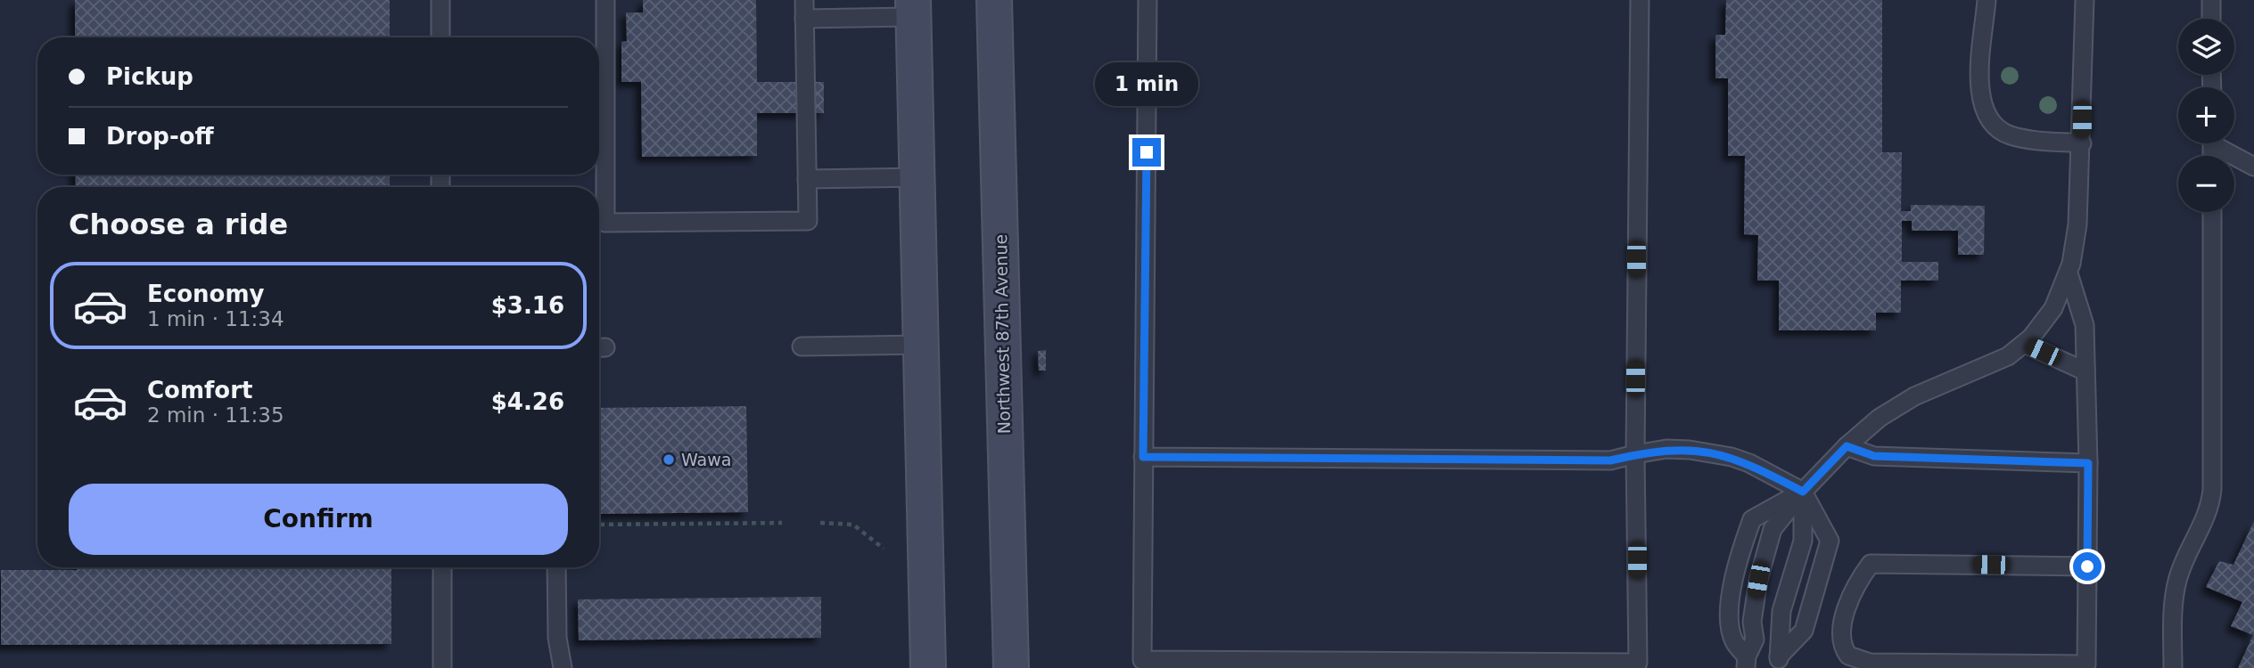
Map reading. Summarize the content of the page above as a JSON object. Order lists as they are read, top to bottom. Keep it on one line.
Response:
{"streets":{"main road":["Northwest 87th Avenue"]},"places":["Wawa"],"page":{"map_buttons":["+","−"],"banner":["Pickup","Drop-off"],"bubble":"1 min","heading":"Choose a ride","list":[{"name":"Economy","note":"1 min · 11:34","value":"$3.16"},{"name":"Comfort","note":"2 min · 11:35","value":"$4.26"}],"buttons":"Confirm"}}
